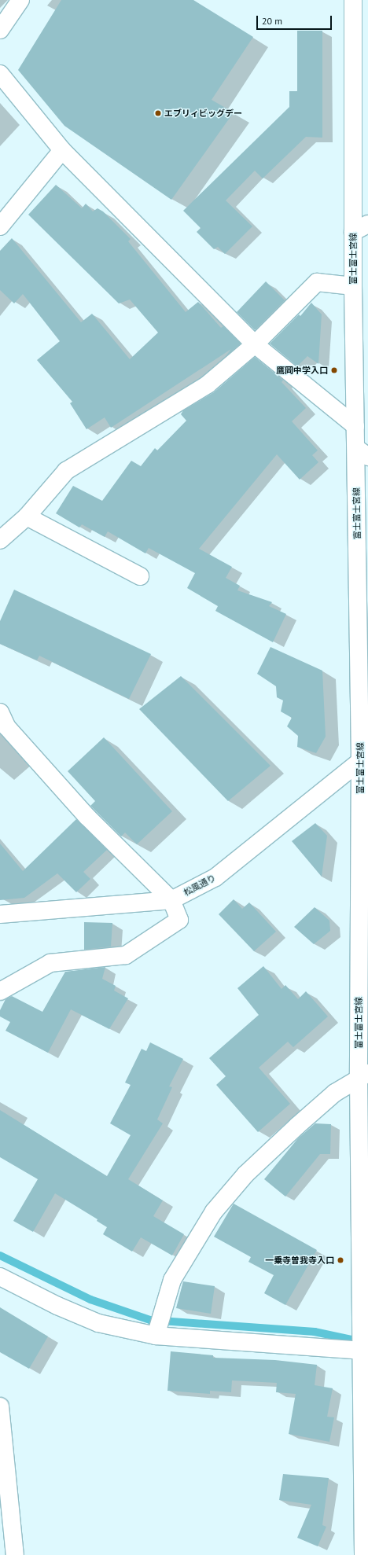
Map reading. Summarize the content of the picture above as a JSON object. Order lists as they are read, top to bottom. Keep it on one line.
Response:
{"streets":{"street":["富士富士宮線","松風通り"]},"crossings":[["富士富士宮線","松風通り"]],"places":["エブリィビッグデー","鷹岡中学入口","一乗寺曽我寺入口"],"scale_bar":"20 m"}
